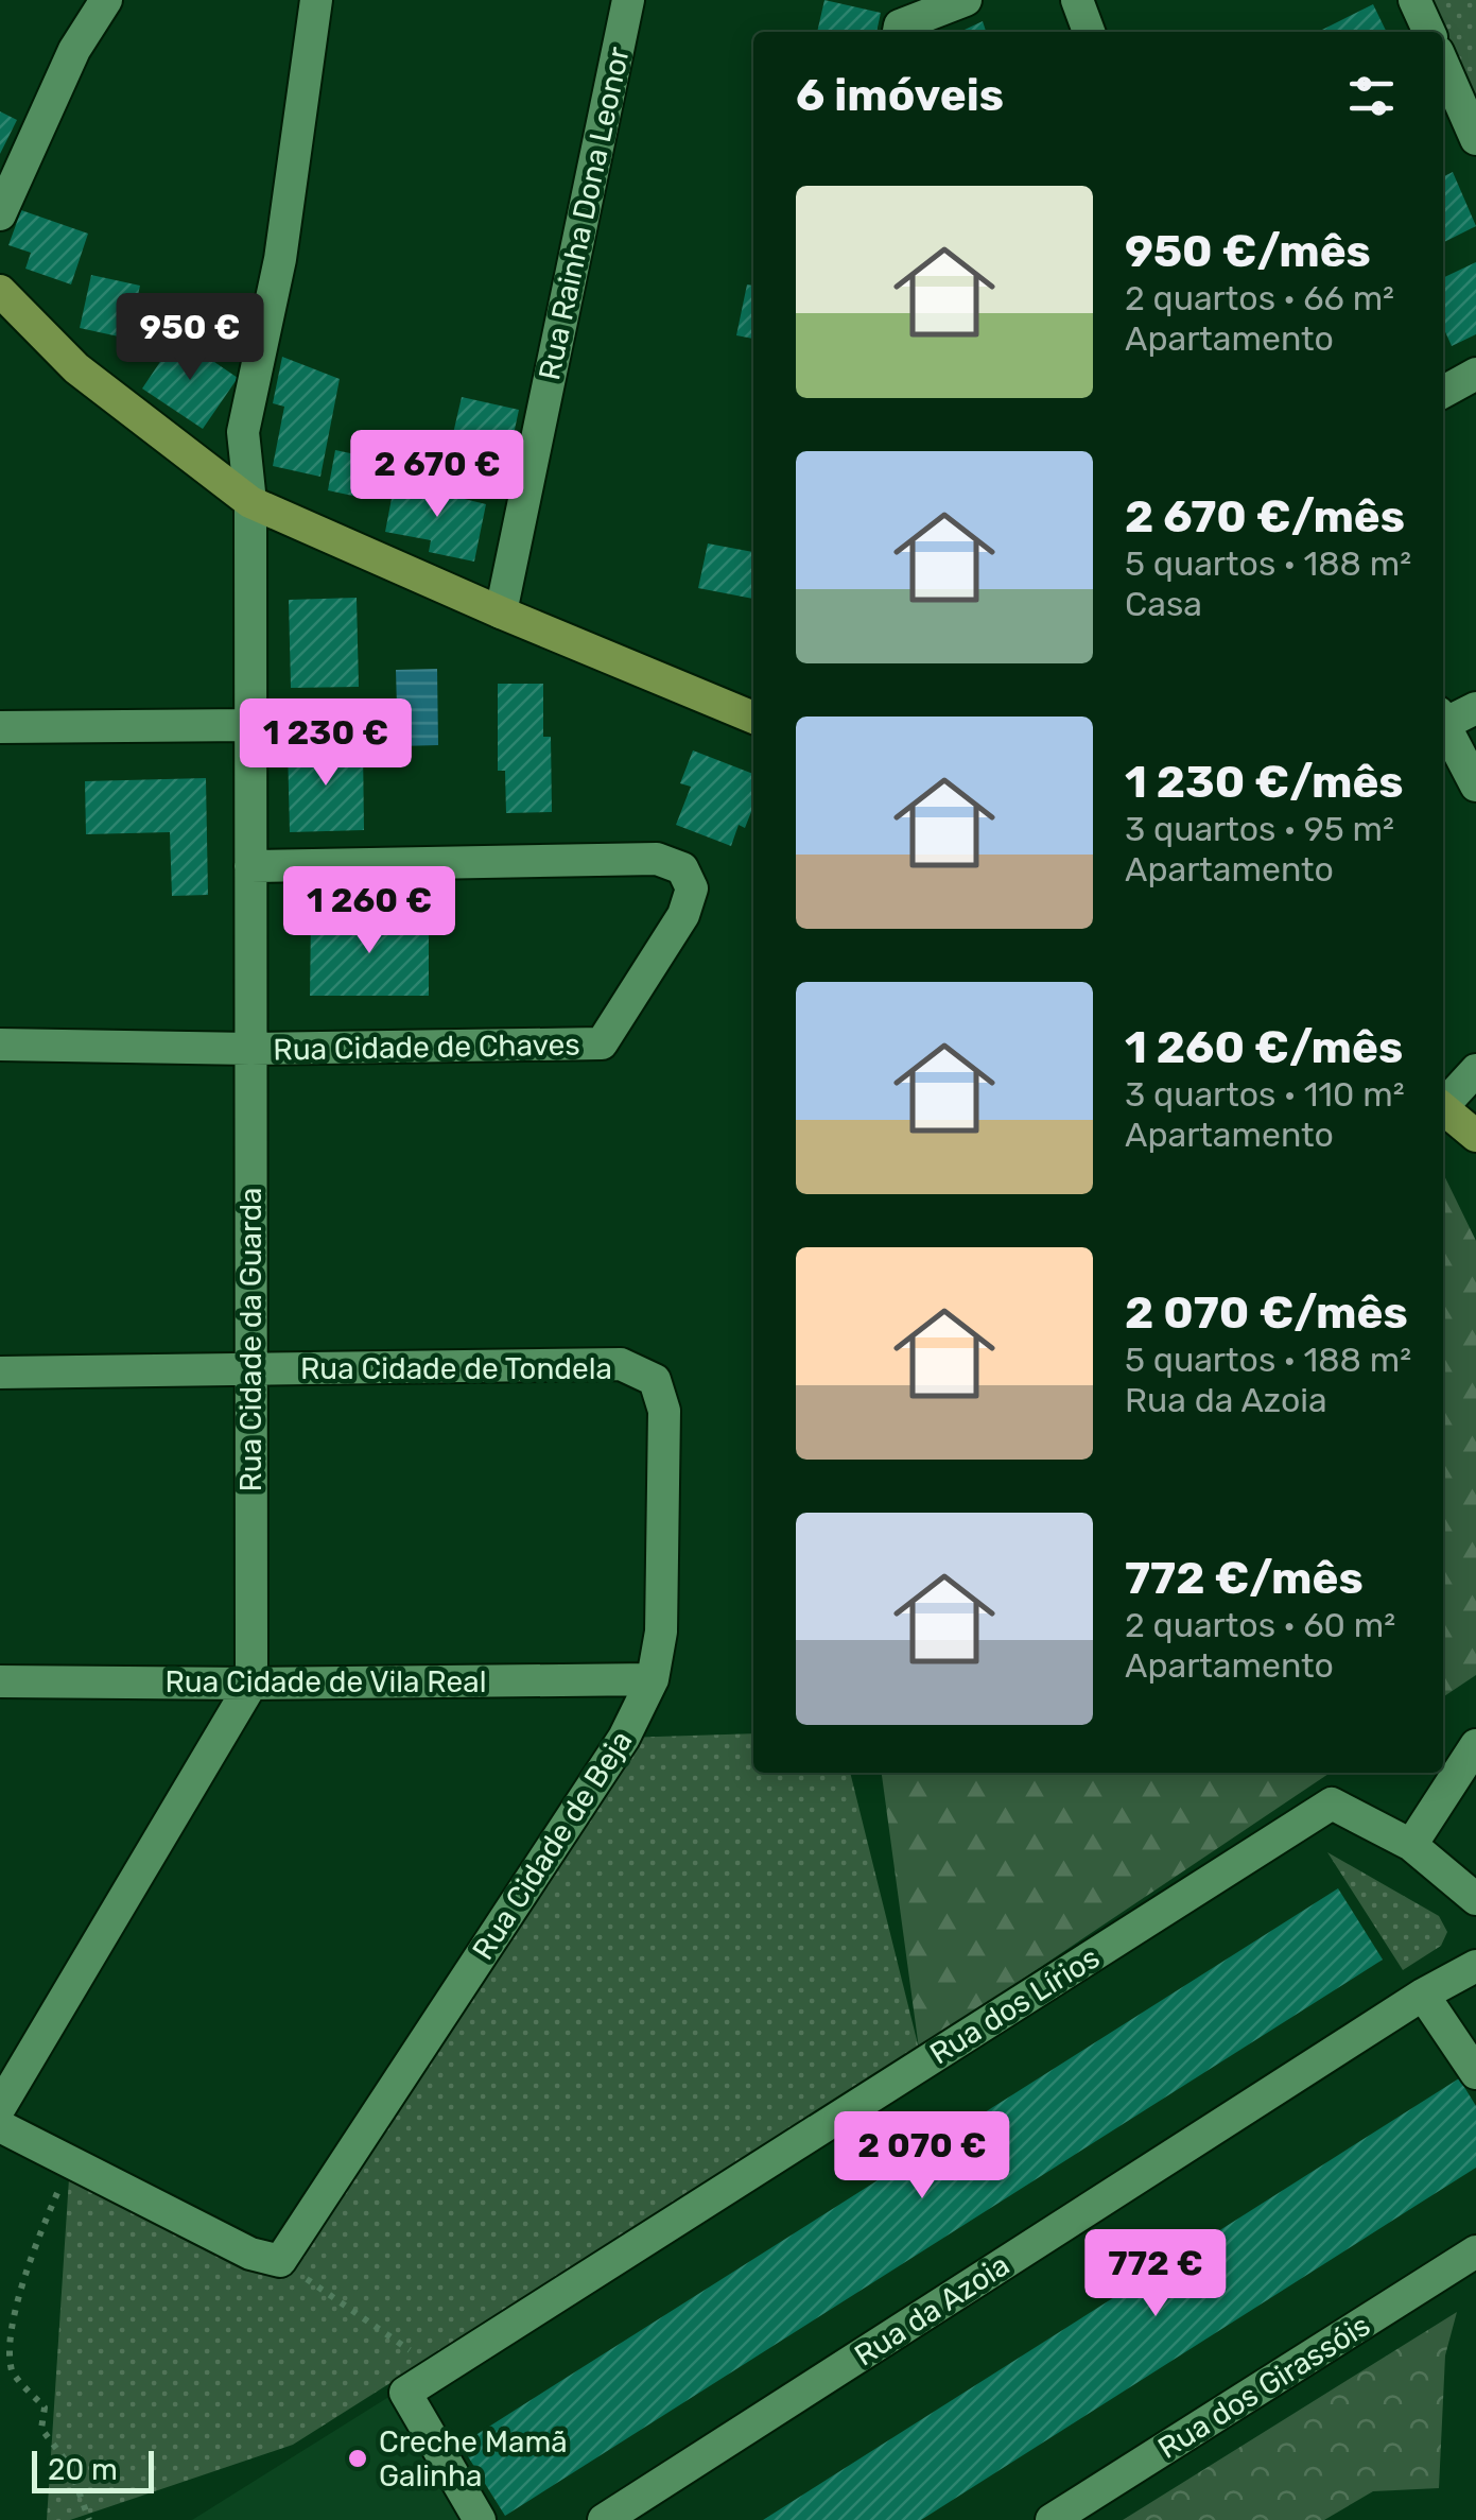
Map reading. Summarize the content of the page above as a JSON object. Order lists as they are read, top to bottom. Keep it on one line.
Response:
{"streets":{"street":["Rua Rainha Dona Leonor","Rua Cidade de Chaves","Rua Cidade da Guarda","Rua Cidade de Tondela","Rua Cidade de Vila Real","Rua Cidade de Beja","Rua dos Lírios","Rua da Azoia","Rua dos Girassóis"]},"crossings":[["Rua Cidade de Chaves","Rua Cidade da Guarda"],["Rua Cidade da Guarda","Rua Cidade de Tondela"],["Rua Cidade da Guarda","Rua Cidade de Vila Real"],["Rua Cidade de Tondela","Rua Cidade de Beja"],["Rua Cidade de Vila Real","Rua Cidade de Beja"]],"places":["Creche Mamã Galinha"],"scale_bar":"20 m","page":{"heading":"6 imóveis","list":[{"name":"950 €/mês","note":"2 quartos · 66 m² · Apartamento"},{"name":"2 670 €/mês","note":"5 quartos · 188 m² · Casa"},{"name":"1 230 €/mês","note":"3 quartos · 95 m² · Apartamento"},{"name":"1 260 €/mês","note":"3 quartos · 110 m² · Apartamento"},{"name":"2 070 €/mês","note":"5 quartos · 188 m² · Rua da Azoia"},{"name":"772 €/mês","note":"2 quartos · 60 m² · Apartamento"}],"price":["950 €","2 670 €","1 230 €","1 260 €","2 070 €","772 €"],"scale":"20 m"}}
